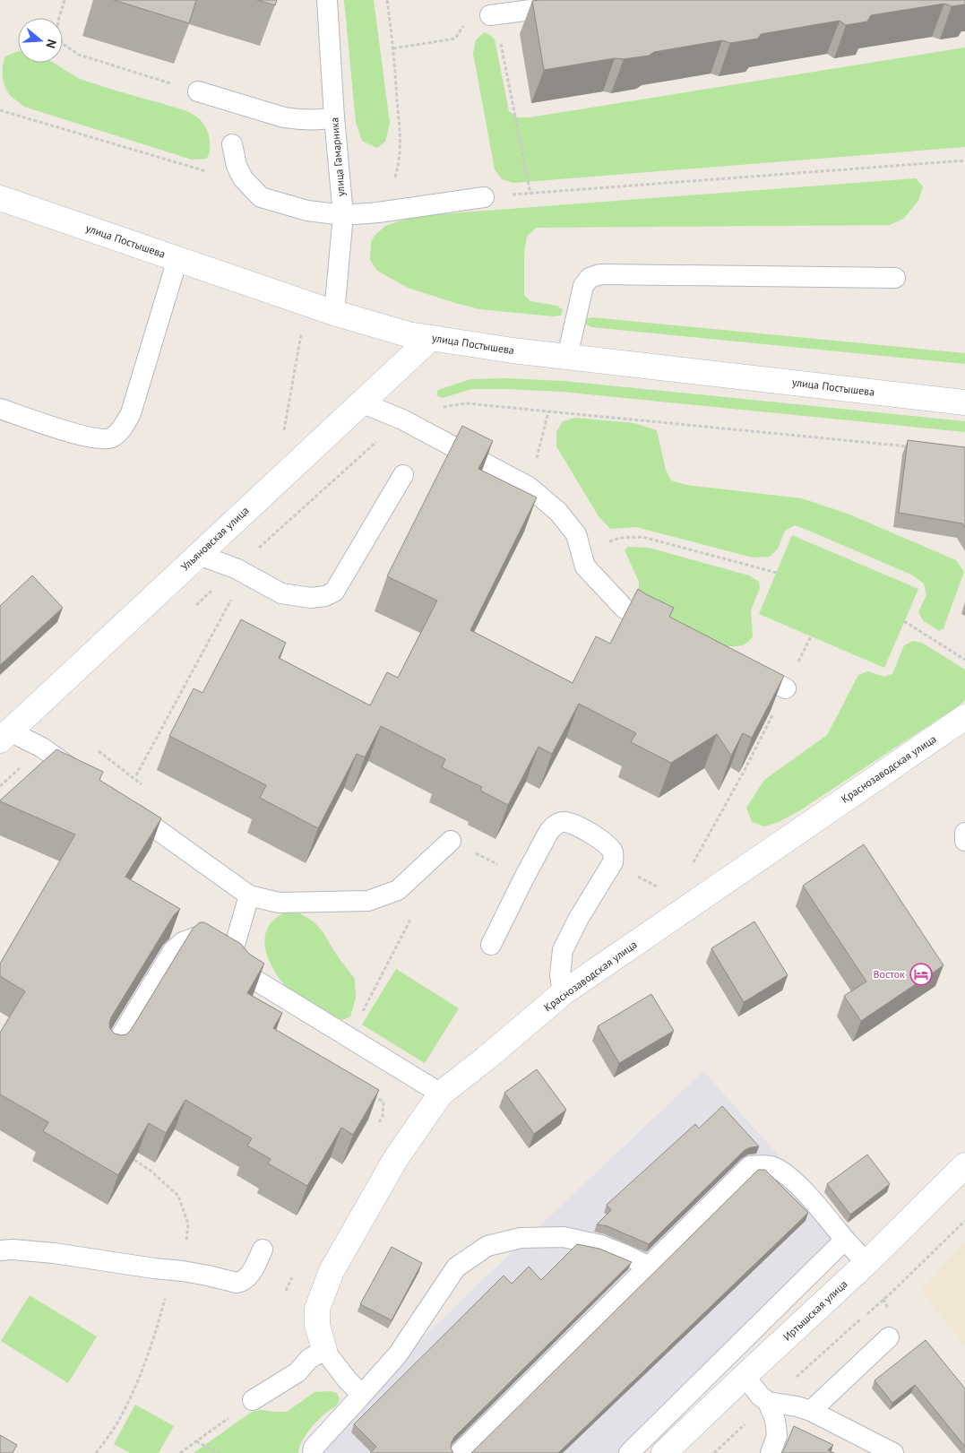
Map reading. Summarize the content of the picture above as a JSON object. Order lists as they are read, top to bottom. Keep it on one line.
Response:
{"streets":{"street":["улица Постышева","Ульяновская улица","Краснозаводская улица","Иртышская улица"],"lane":["улица Гамарника"]},"crossings":[["улица Гамарника","улица Постышева"],["улица Постышева","Ульяновская улица"]],"places":{"hotel":["Восток"]},"north":"right"}
